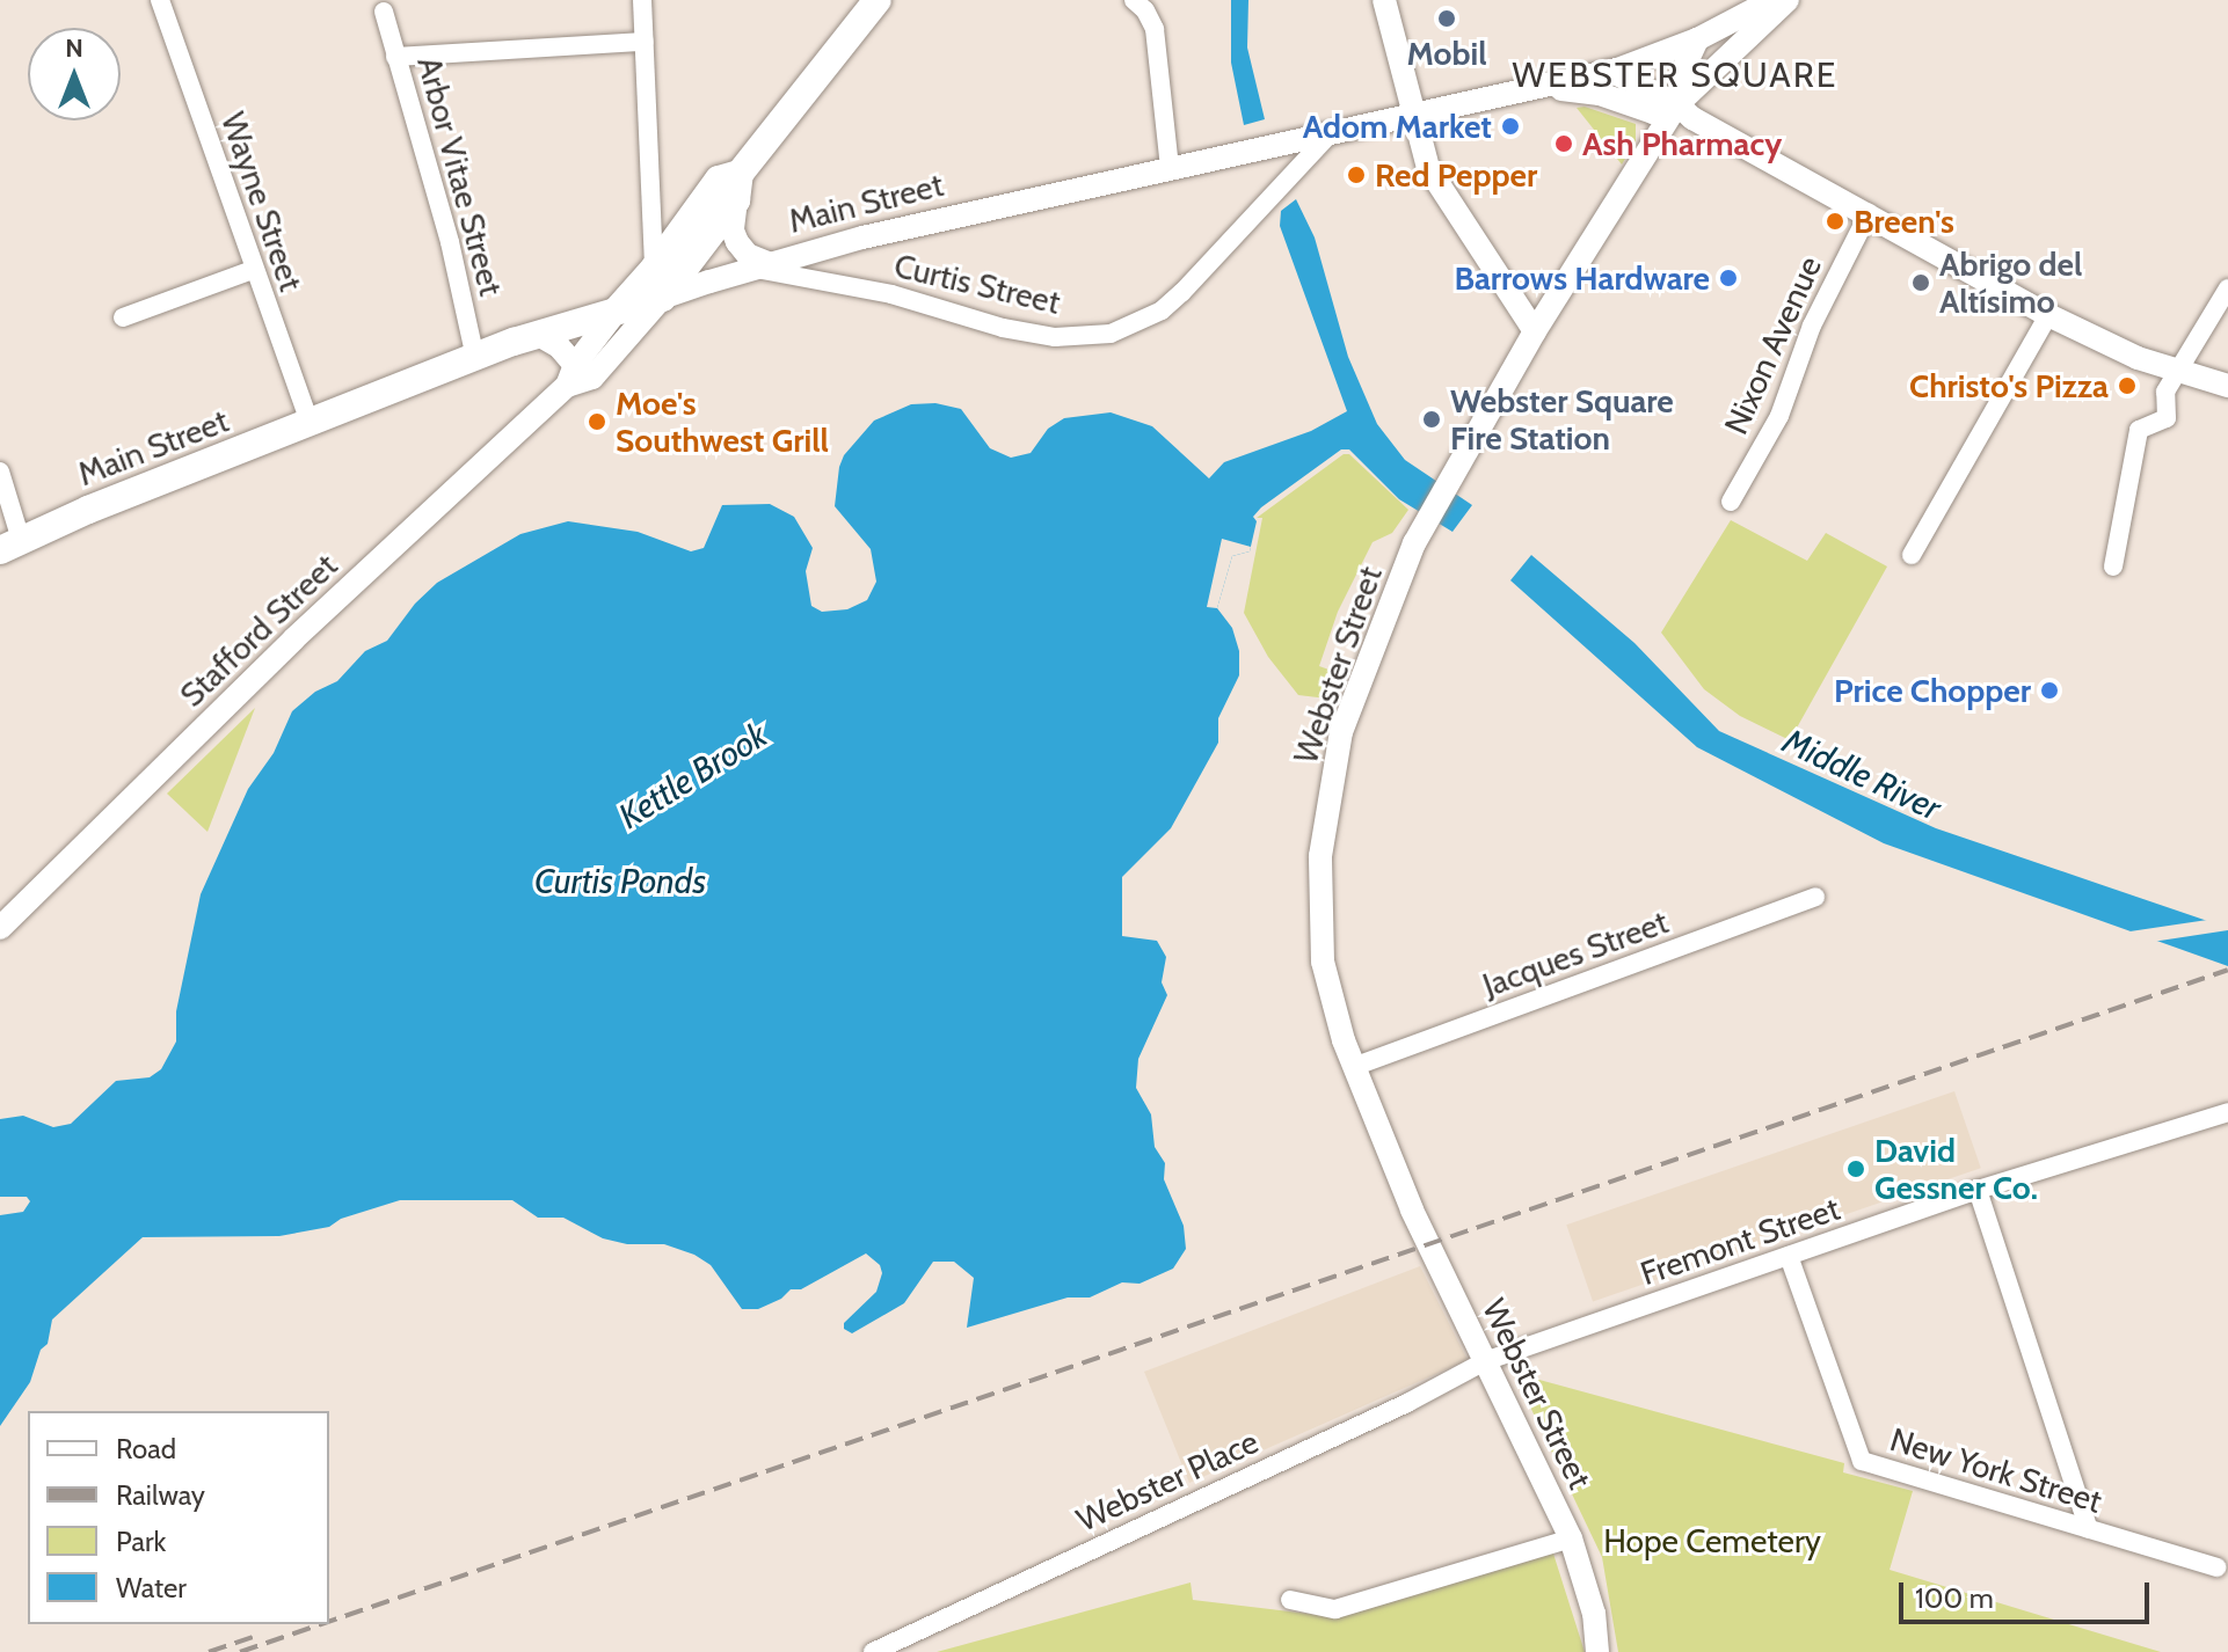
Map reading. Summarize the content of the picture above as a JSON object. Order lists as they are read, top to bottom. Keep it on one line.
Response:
{"streets":{"highway":["Main Street"],"main road":["Stafford Street","Webster Street"],"street":["Arbor Vitae Street","Wayne Street","Curtis Street","Nixon Avenue","Jacques Street","Fremont Street","New York Street","Webster Place"]},"crossings":[["Arbor Vitae Street","Main Street"],["Wayne Street","Main Street"],["Main Street","Curtis Street"],["Main Street","Stafford Street"],["Main Street","Webster Street"],["Webster Street","Jacques Street"],["Webster Street","Fremont Street"],["Webster Street","Webster Place"],["Fremont Street","New York Street"],["Fremont Street","Webster Place"]],"districts":["WEBSTER SQUARE"],"water":["Middle River","Kettle Brook","Curtis Ponds"],"parks":["Hope Cemetery"],"places":["Mobil","Adom Market","Ash Pharmacy","Red Pepper","Breen's","Barrows Hardware","Abrigo del Altísimo","Christo's Pizza","Webster Square Fire Station","Moe's Southwest Grill","Price Chopper","David Gessner Co."],"legend":["Road","Railway","Park","Water"],"scale_bar":"100 m","north":"top"}
